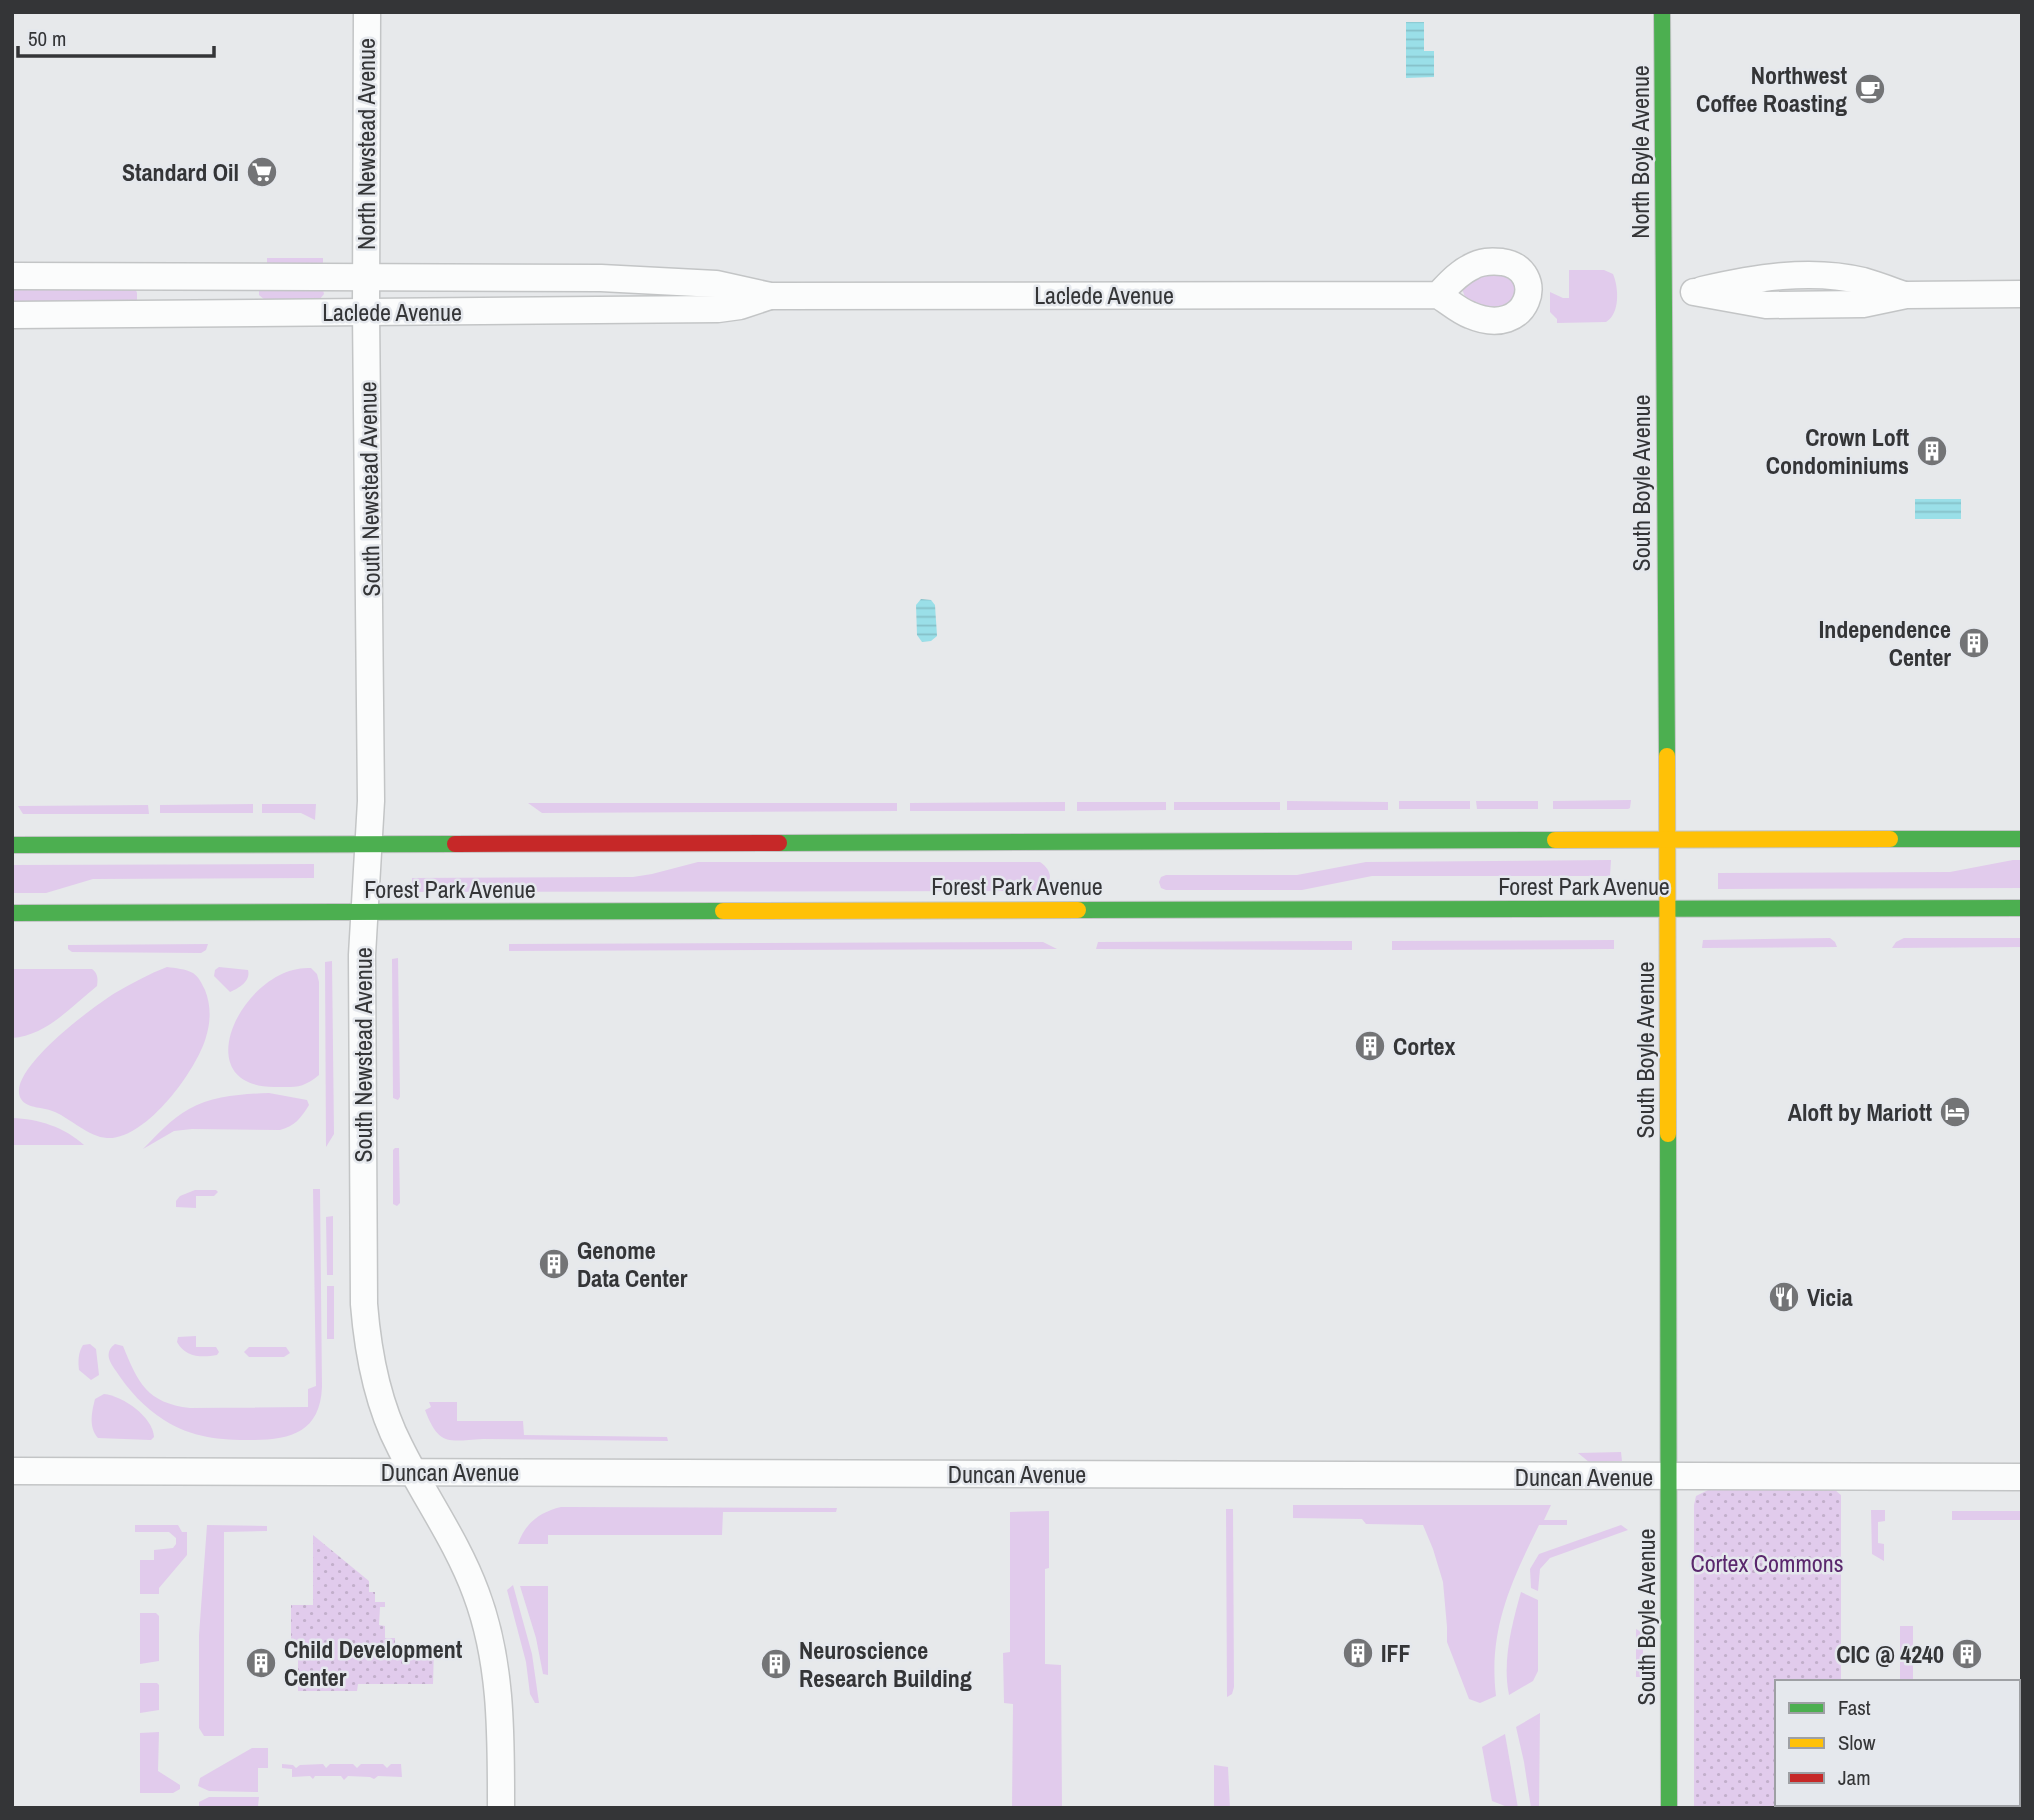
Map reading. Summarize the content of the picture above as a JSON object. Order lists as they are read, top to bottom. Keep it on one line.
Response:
{"streets":{"main road":["North Boyle Avenue","South Boyle Avenue","Forest Park Avenue"],"street":["North Newstead Avenue","Laclede Avenue","South Newstead Avenue","Duncan Avenue"]},"crossings":[["North Newstead Avenue","Laclede Avenue"],["North Newstead Avenue","South Newstead Avenue"],["North Boyle Avenue","South Boyle Avenue"],["Laclede Avenue","South Newstead Avenue"],["South Boyle Avenue","Forest Park Avenue"],["South Boyle Avenue","Duncan Avenue"],["South Newstead Avenue","Forest Park Avenue"],["South Newstead Avenue","Duncan Avenue"]],"parks":["Cortex Commons"],"places":{"cafe":["Northwest Coffee Roasting"],"supermarket":["Standard Oil"],"building":["Crown Loft Condominiums","Independence Center","Cortex","Genome Data Center","IFF","CIC @ 4240","Child Development Center","Neuroscience Research Building"],"hotel":["Aloft by Mariott"],"restaurant":["Vicia"]},"legend":["Fast","Slow","Jam"],"scale_bar":"50 m"}
